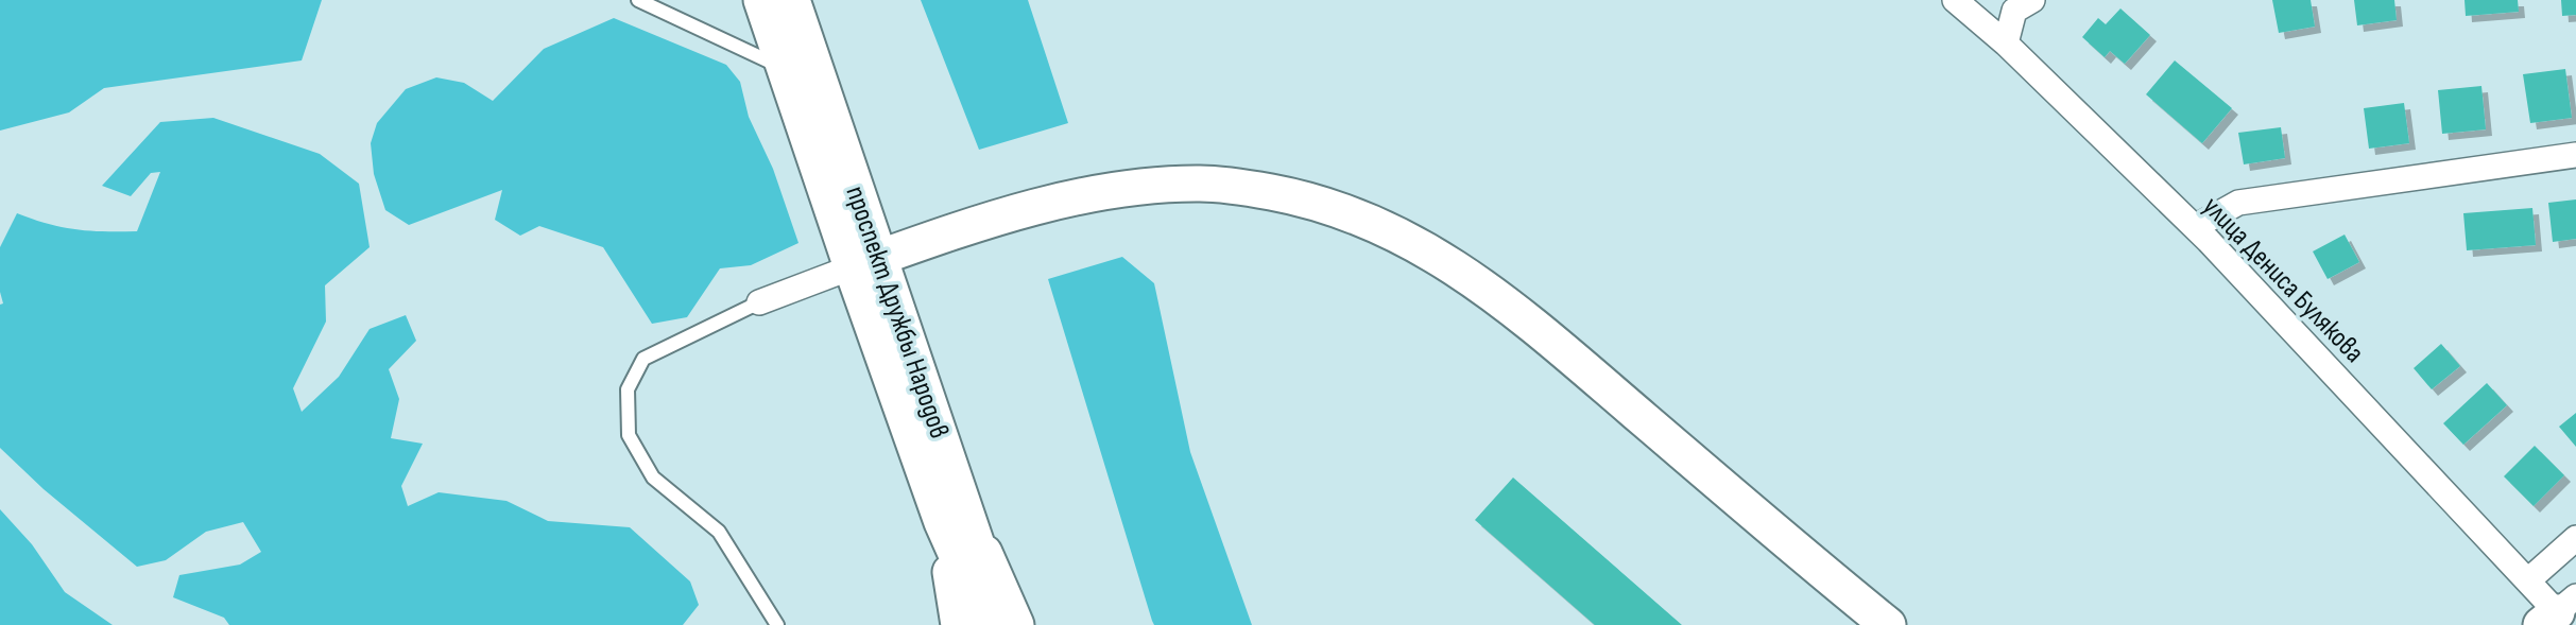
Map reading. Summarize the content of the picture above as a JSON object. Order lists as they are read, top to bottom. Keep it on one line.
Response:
{"streets":{"main road":["проспект Дружбы Народов"],"street":["улица Дениса Булякова"]}}
